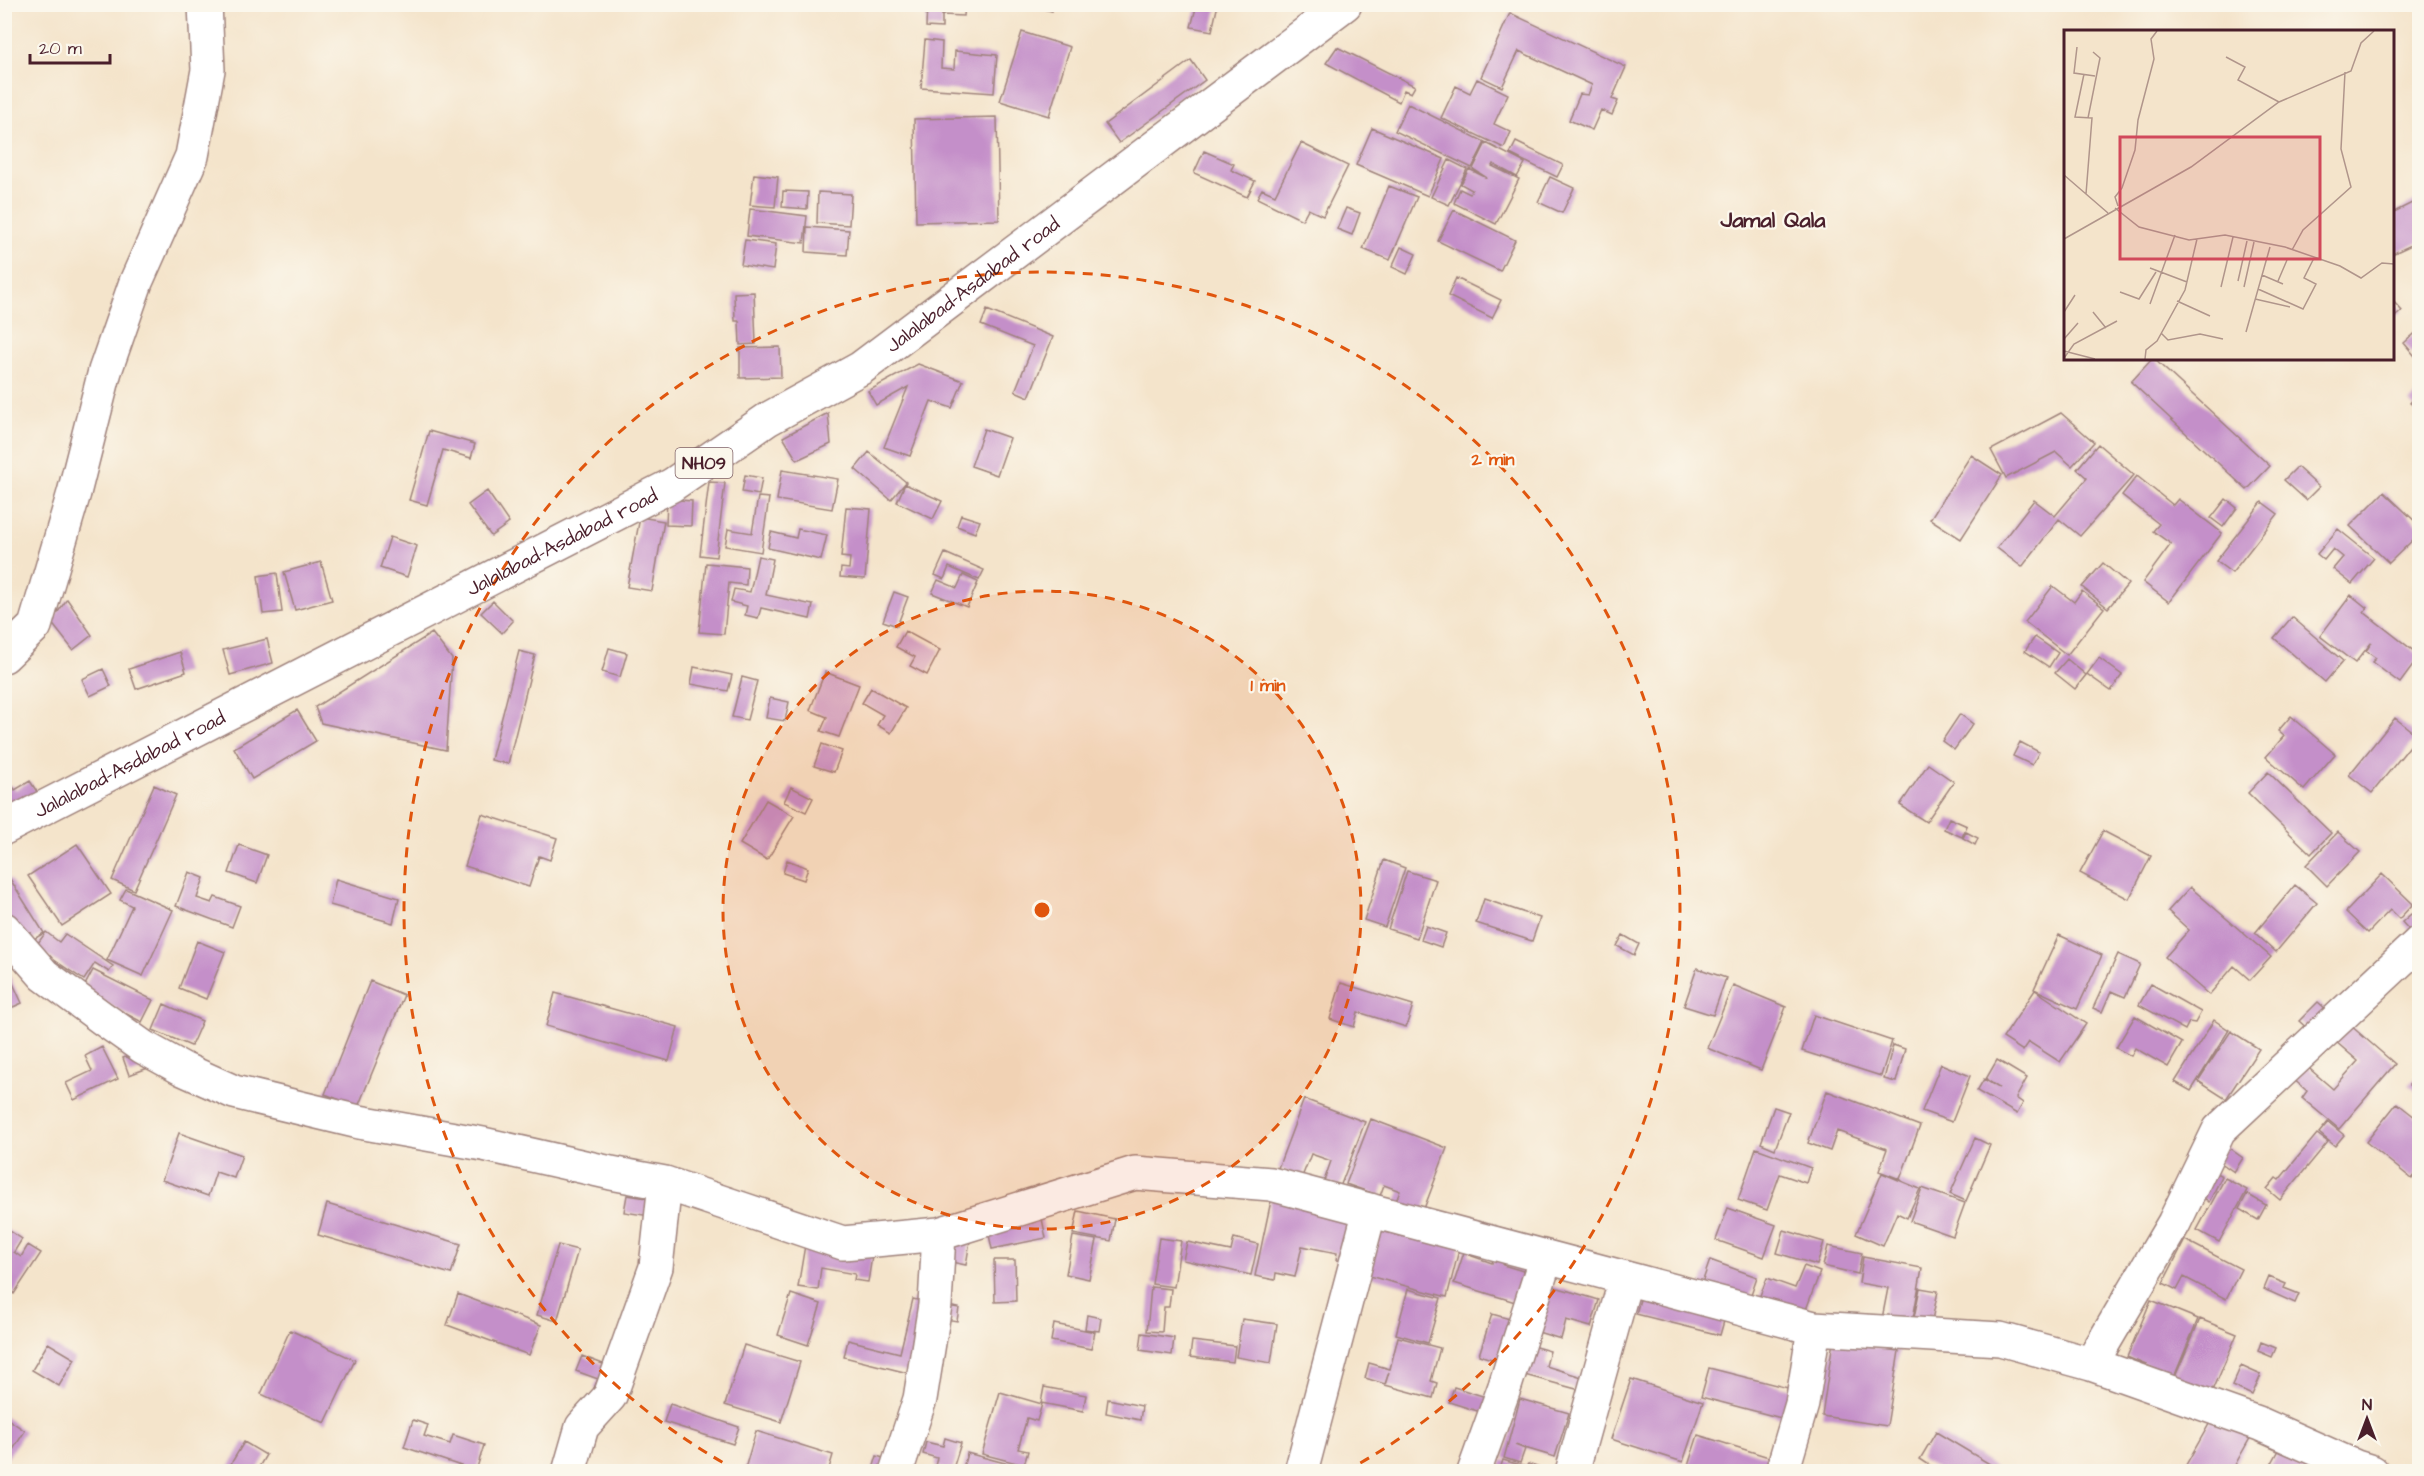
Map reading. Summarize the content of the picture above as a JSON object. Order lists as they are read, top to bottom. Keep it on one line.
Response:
{"streets":{"street":["Jalalabad-Asdabad road","NH09"]},"districts":["Jamal Qala"],"scale_bar":"20 m","north":"top","rings":["2 min","1 min"]}
